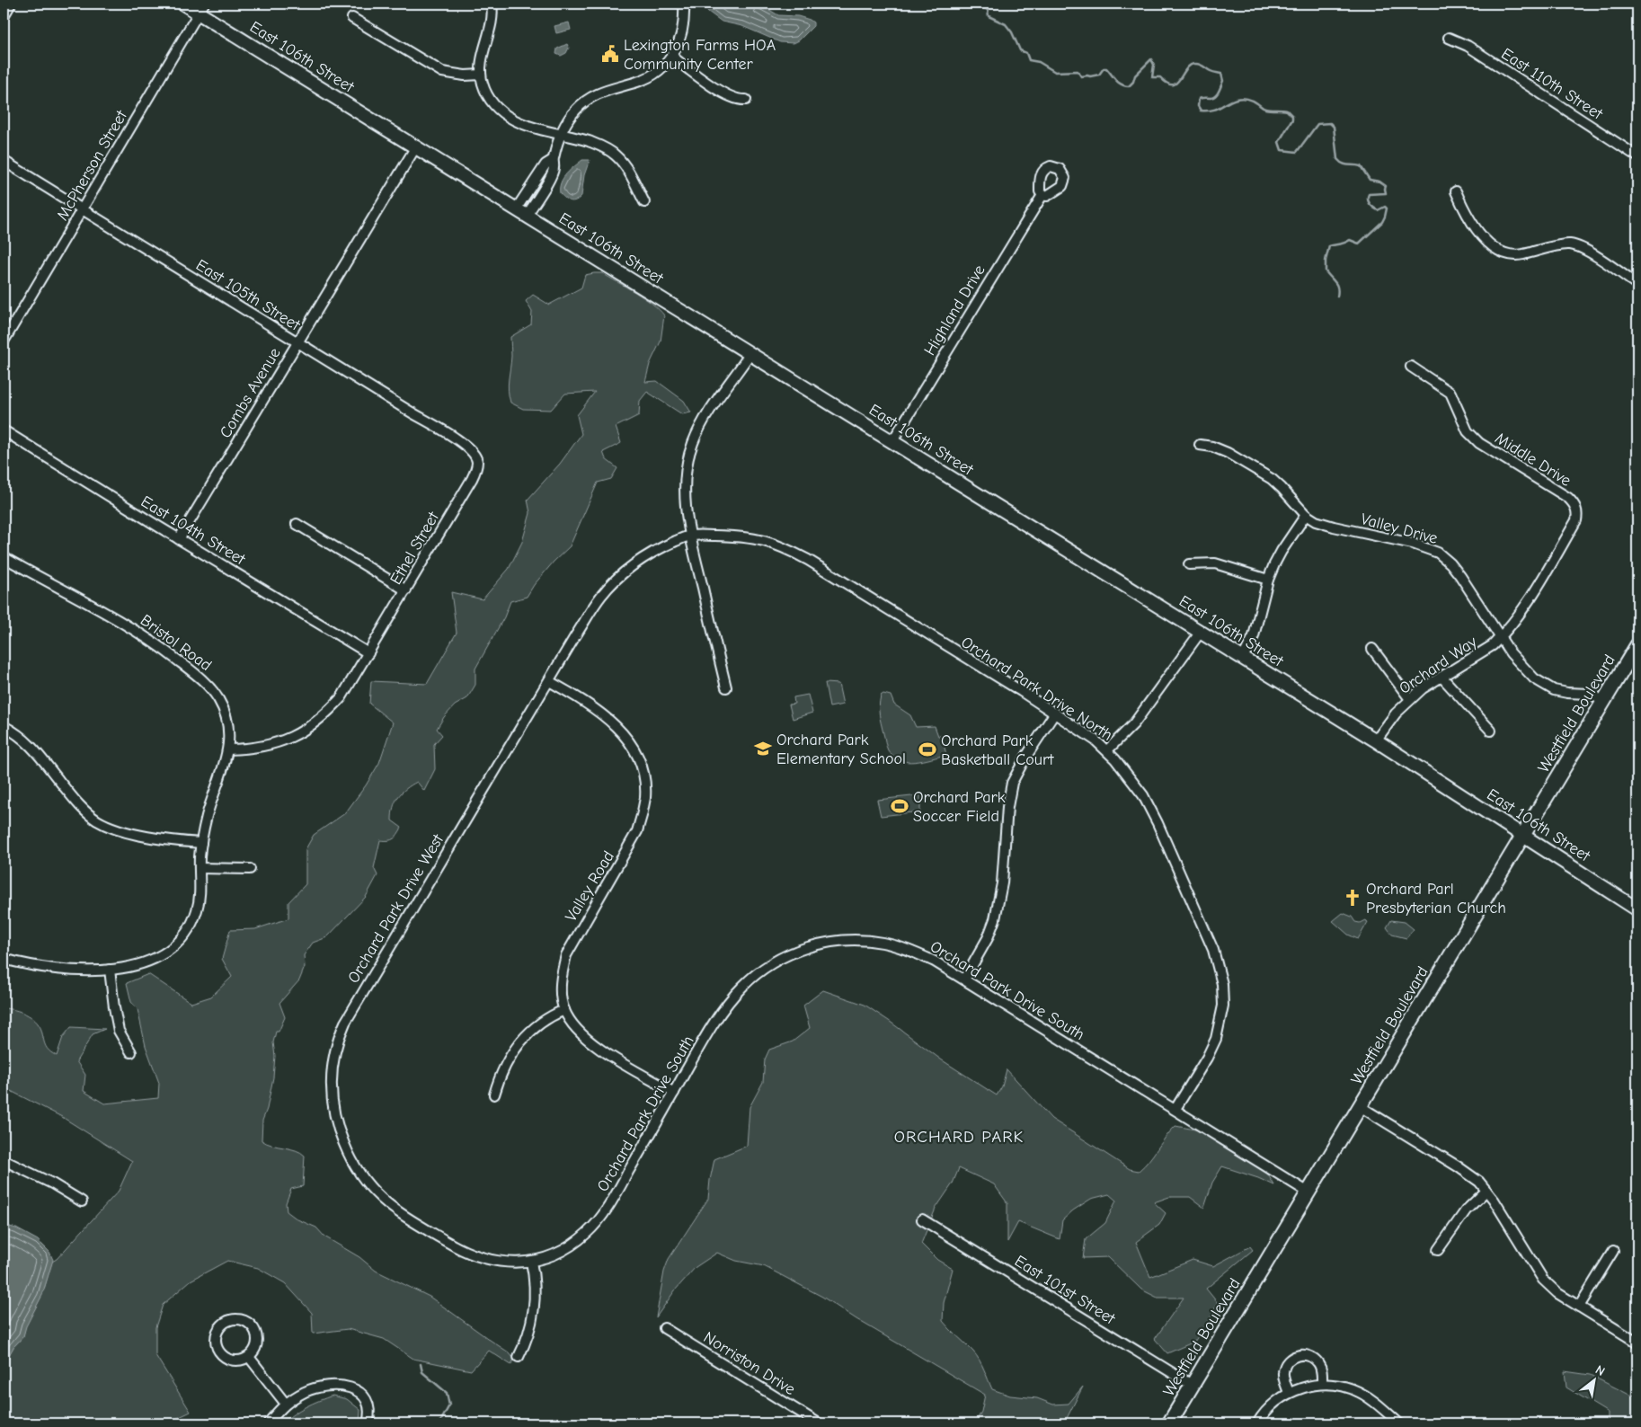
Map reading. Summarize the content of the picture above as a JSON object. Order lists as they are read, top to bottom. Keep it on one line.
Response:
{"streets":{"main road":["Westfield Boulevard"],"street":["East 106th Street","East 110th Street","McPherson Street","East 105th Street","Highland Drive","Combs Avenue","Middle Drive","Valley Drive","East 104th Street","Ethel Street","Bristol Road","Orchard Way","Orchard Park Drive North","Valley Road","Orchard Park Drive West","Orchard Park Drive South","East 101st Street","Norriston Drive"]},"crossings":[["East 106th Street","McPherson Street"],["East 106th Street","Highland Drive"],["East 106th Street","Combs Avenue"],["East 106th Street","Orchard Way"],["East 106th Street","Westfield Boulevard"],["McPherson Street","East 105th Street"],["East 105th Street","Combs Avenue"],["East 105th Street","Ethel Street"],["Combs Avenue","East 104th Street"],["Middle Drive","Valley Drive"],["Middle Drive","Orchard Way"],["Valley Drive","Orchard Way"],["Valley Drive","Westfield Boulevard"],["East 104th Street","Ethel Street"],["Ethel Street","Bristol Road"],["Orchard Park Drive North","Orchard Park Drive West"],["Orchard Park Drive North","Orchard Park Drive South"],["Westfield Boulevard","Orchard Park Drive South"],["Westfield Boulevard","East 101st Street"],["Valley Road","Orchard Park Drive West"],["Valley Road","Orchard Park Drive South"],["Orchard Park Drive West","Orchard Park Drive South"]],"districts":["ORCHARD PARK"],"places":{"public building":["Lexington Farms HOA Community Center"],"school or university":["Orchard Park Elementary School"],"sports":["Orchard Park Basketball Court","Orchard Park Soccer Field"],"church":["Orchard Parl Presbyterian Church"]},"north":"top right"}
